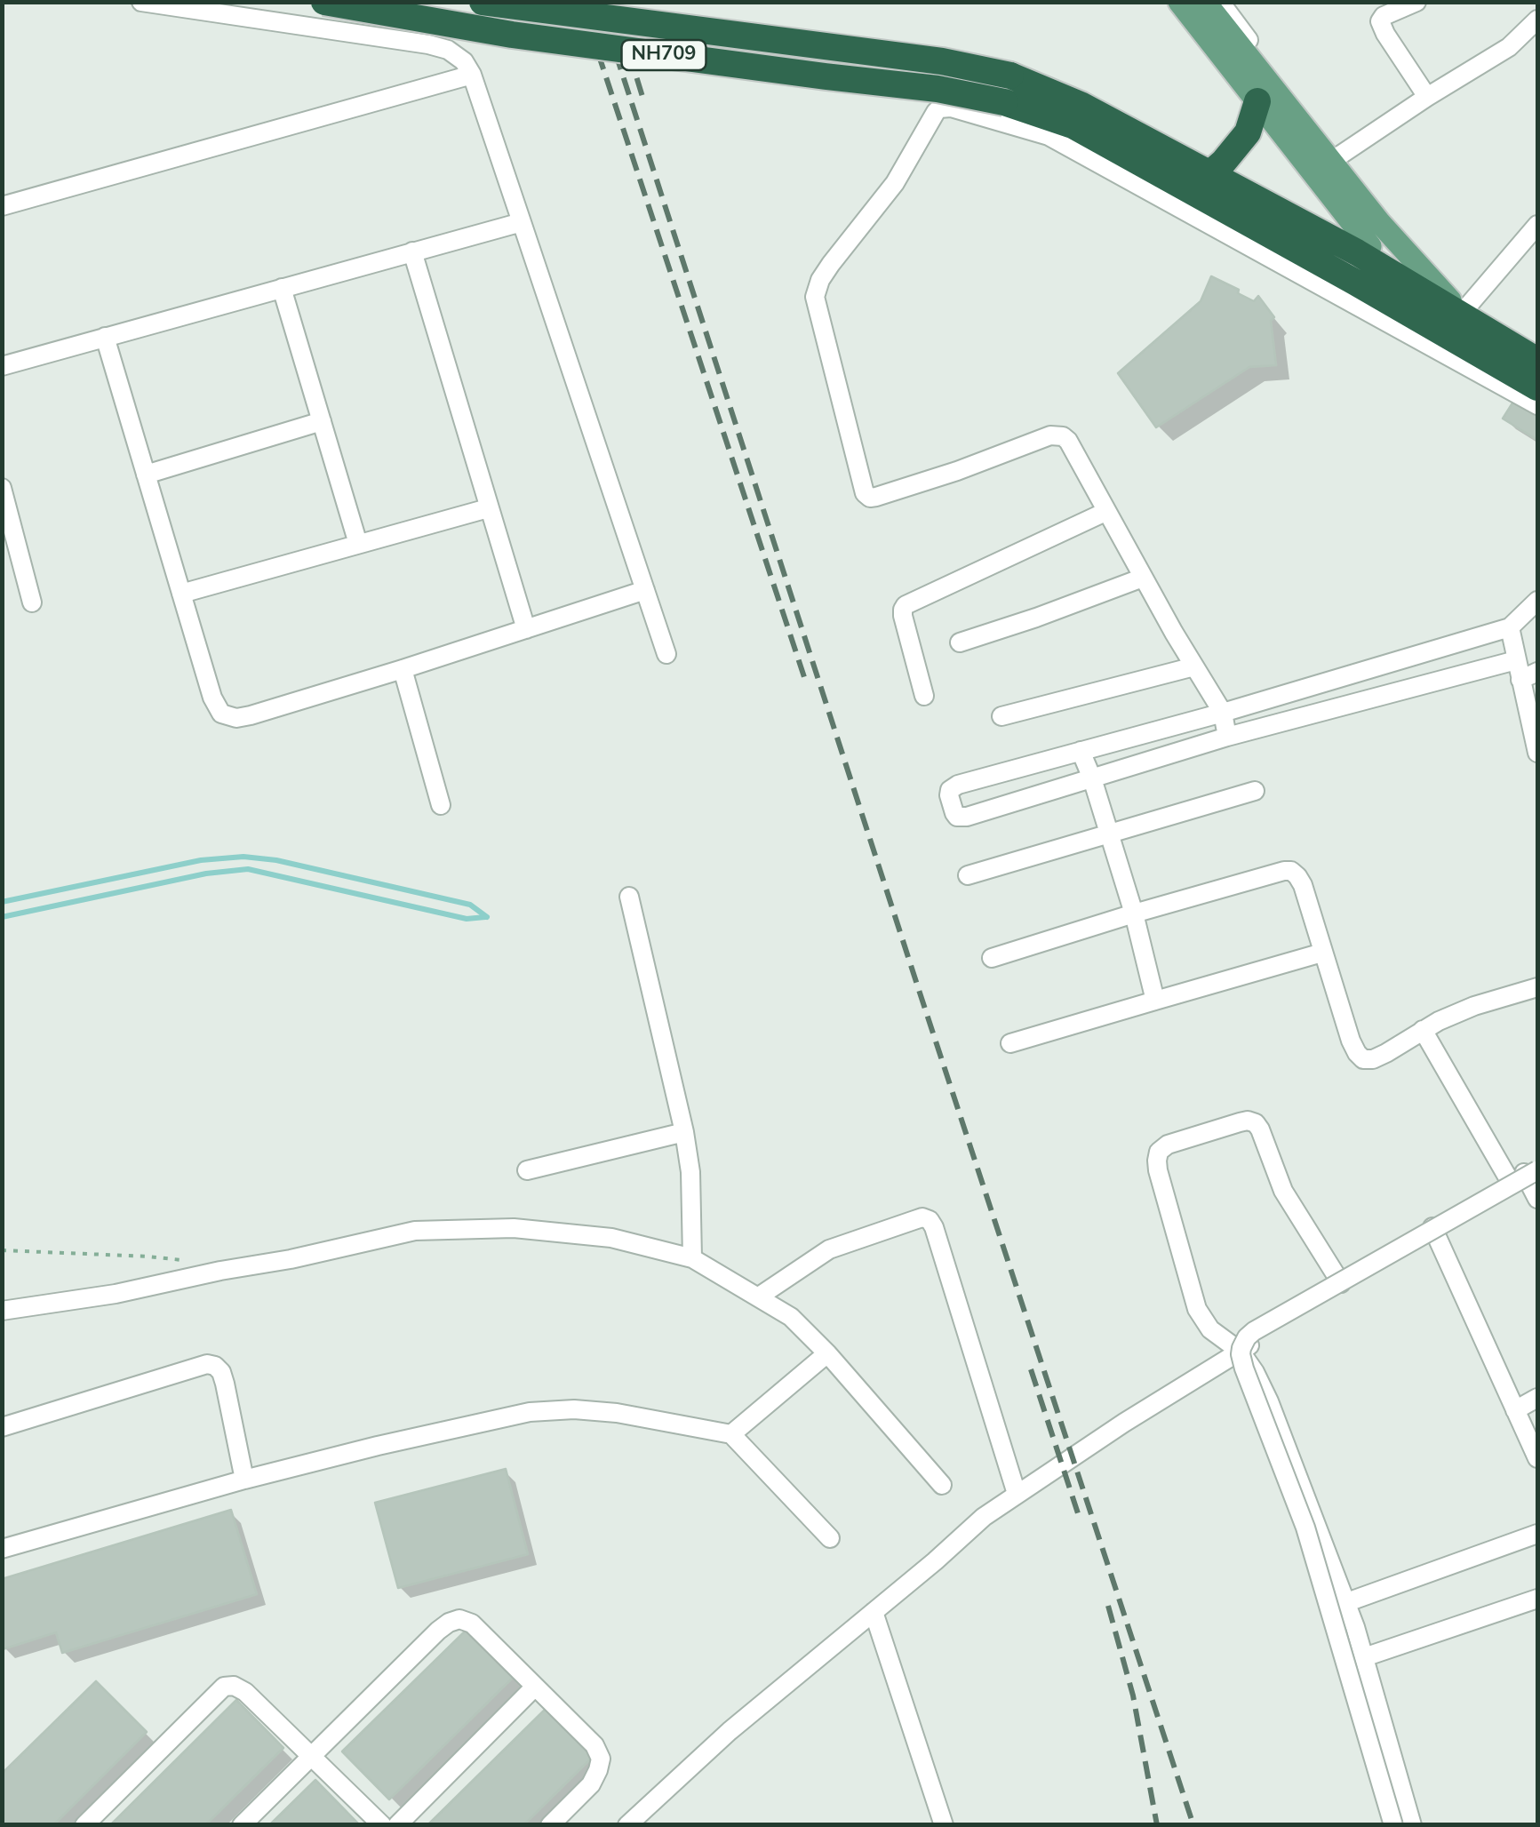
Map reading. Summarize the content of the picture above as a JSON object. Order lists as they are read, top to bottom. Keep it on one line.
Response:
{"streets":{"highway":["NH709"]}}
